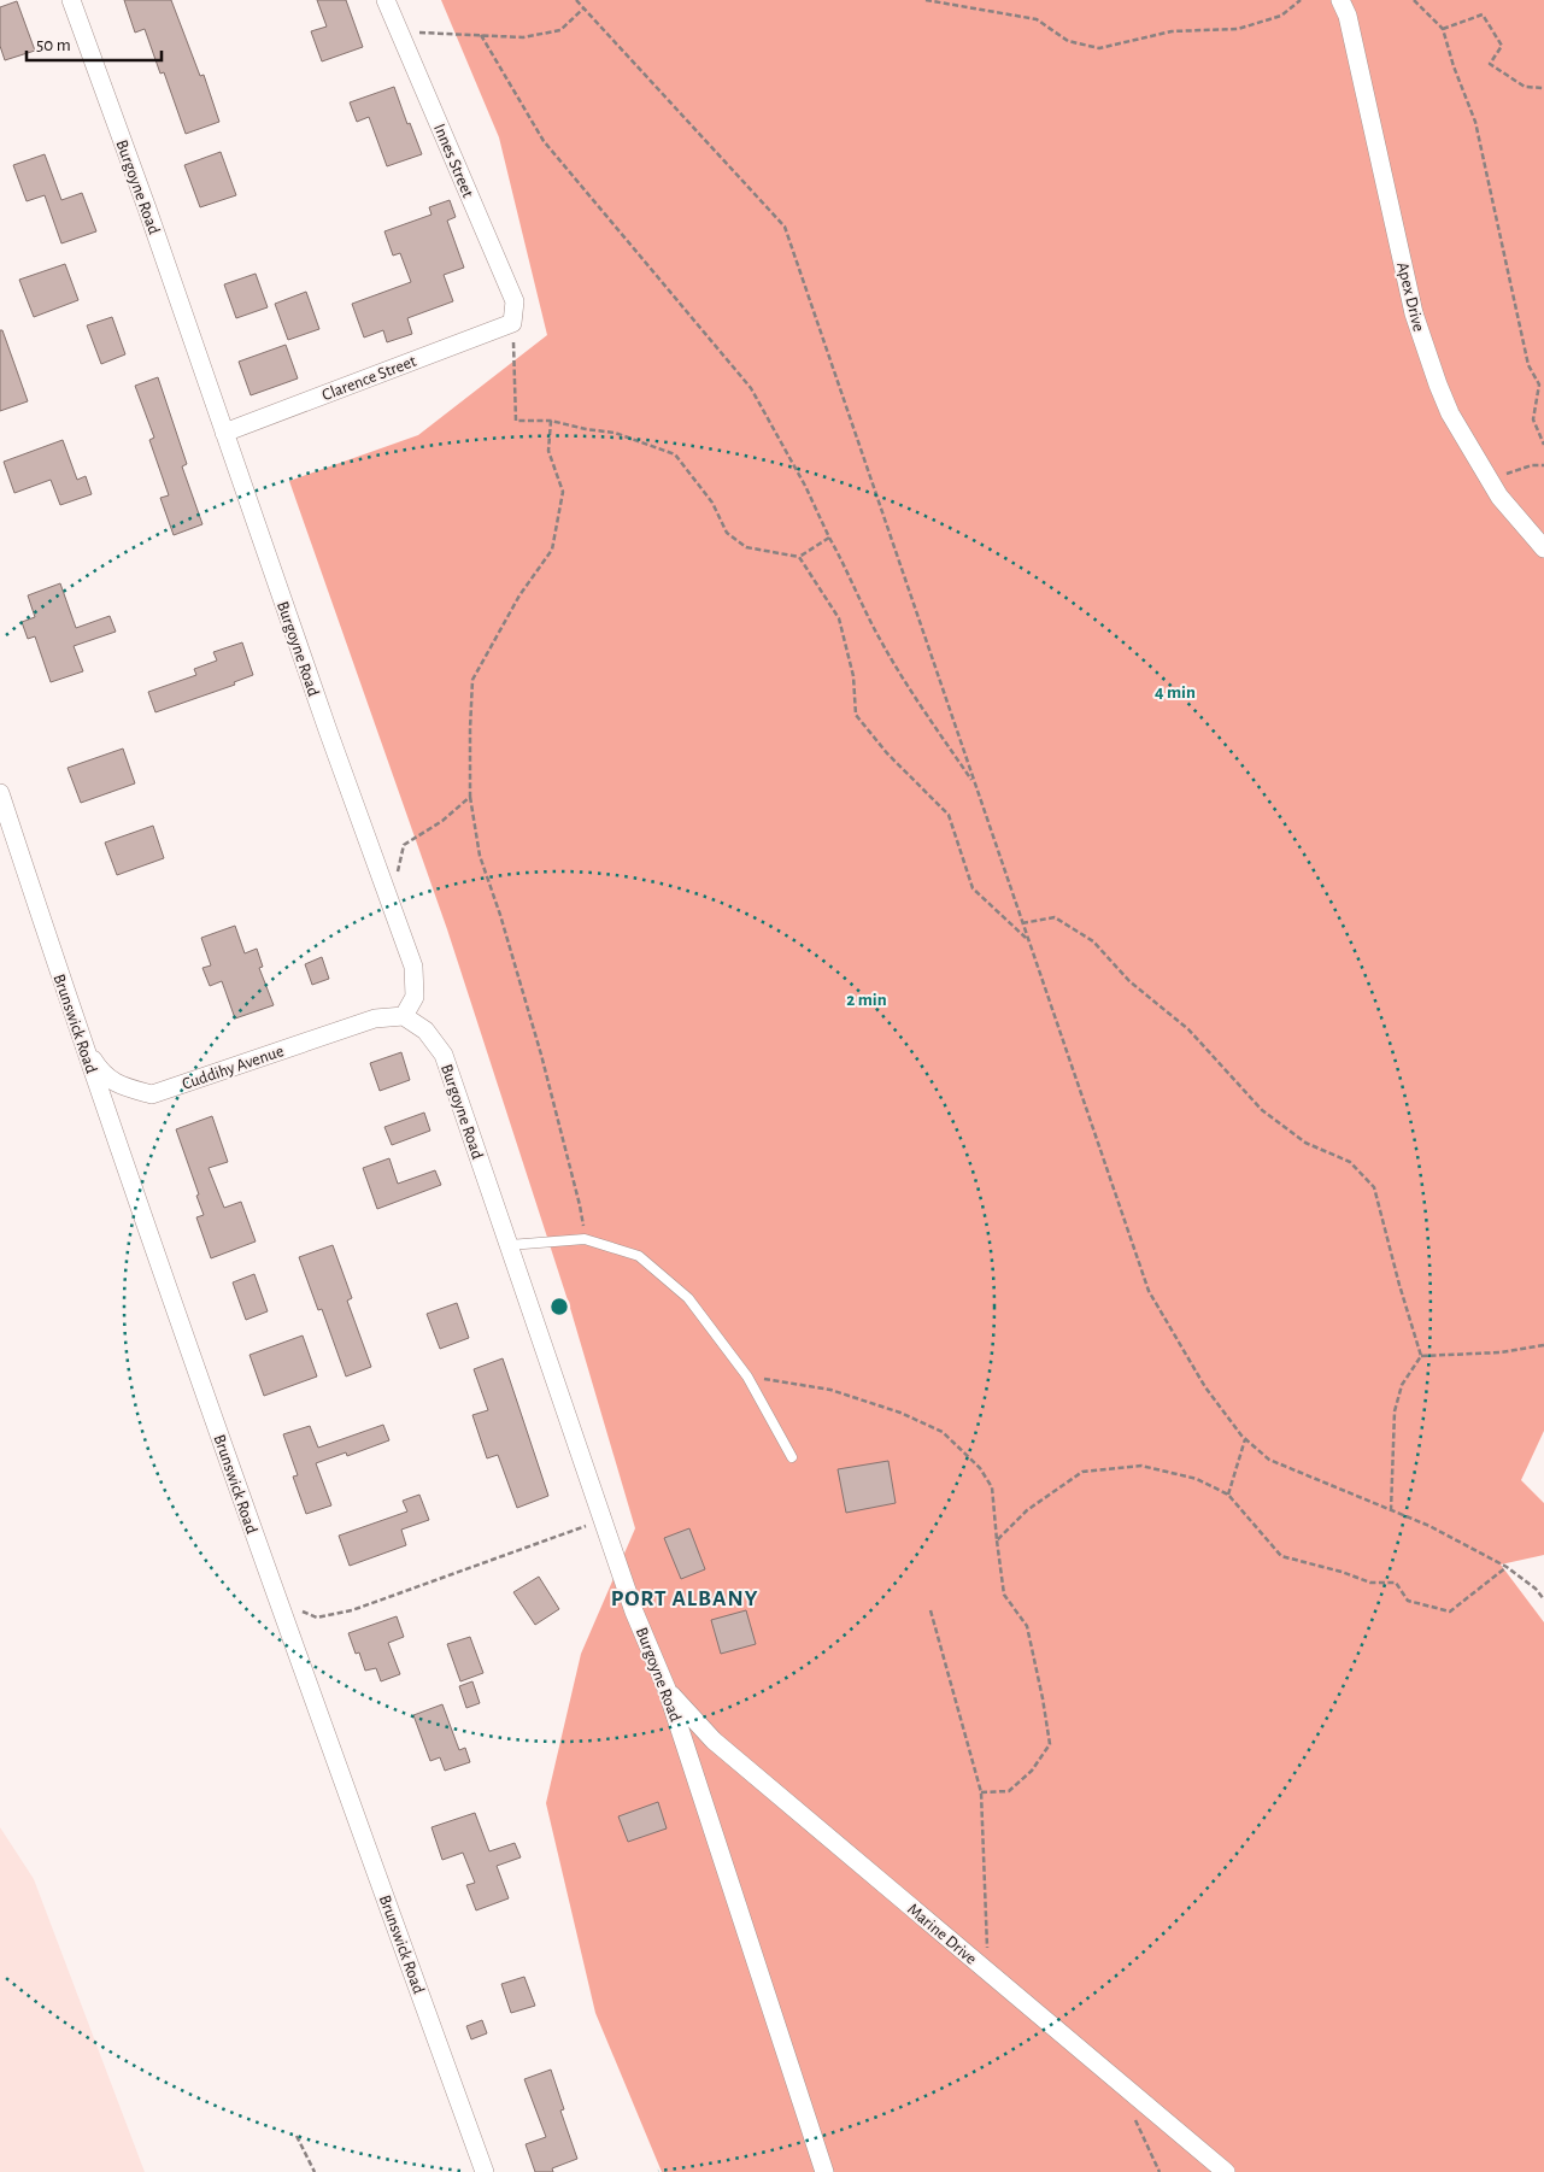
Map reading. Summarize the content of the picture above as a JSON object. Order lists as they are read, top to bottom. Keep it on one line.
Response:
{"streets":{"street":["Innes Street","Burgoyne Road","Apex Drive","Clarence Street","Brunswick Road","Cuddihy Avenue","Marine Drive"]},"crossings":[["Innes Street","Clarence Street"],["Burgoyne Road","Clarence Street"],["Burgoyne Road","Cuddihy Avenue"],["Burgoyne Road","Marine Drive"],["Brunswick Road","Cuddihy Avenue"]],"districts":["PORT ALBANY"],"scale_bar":"50 m","rings":["4 min","2 min"]}
